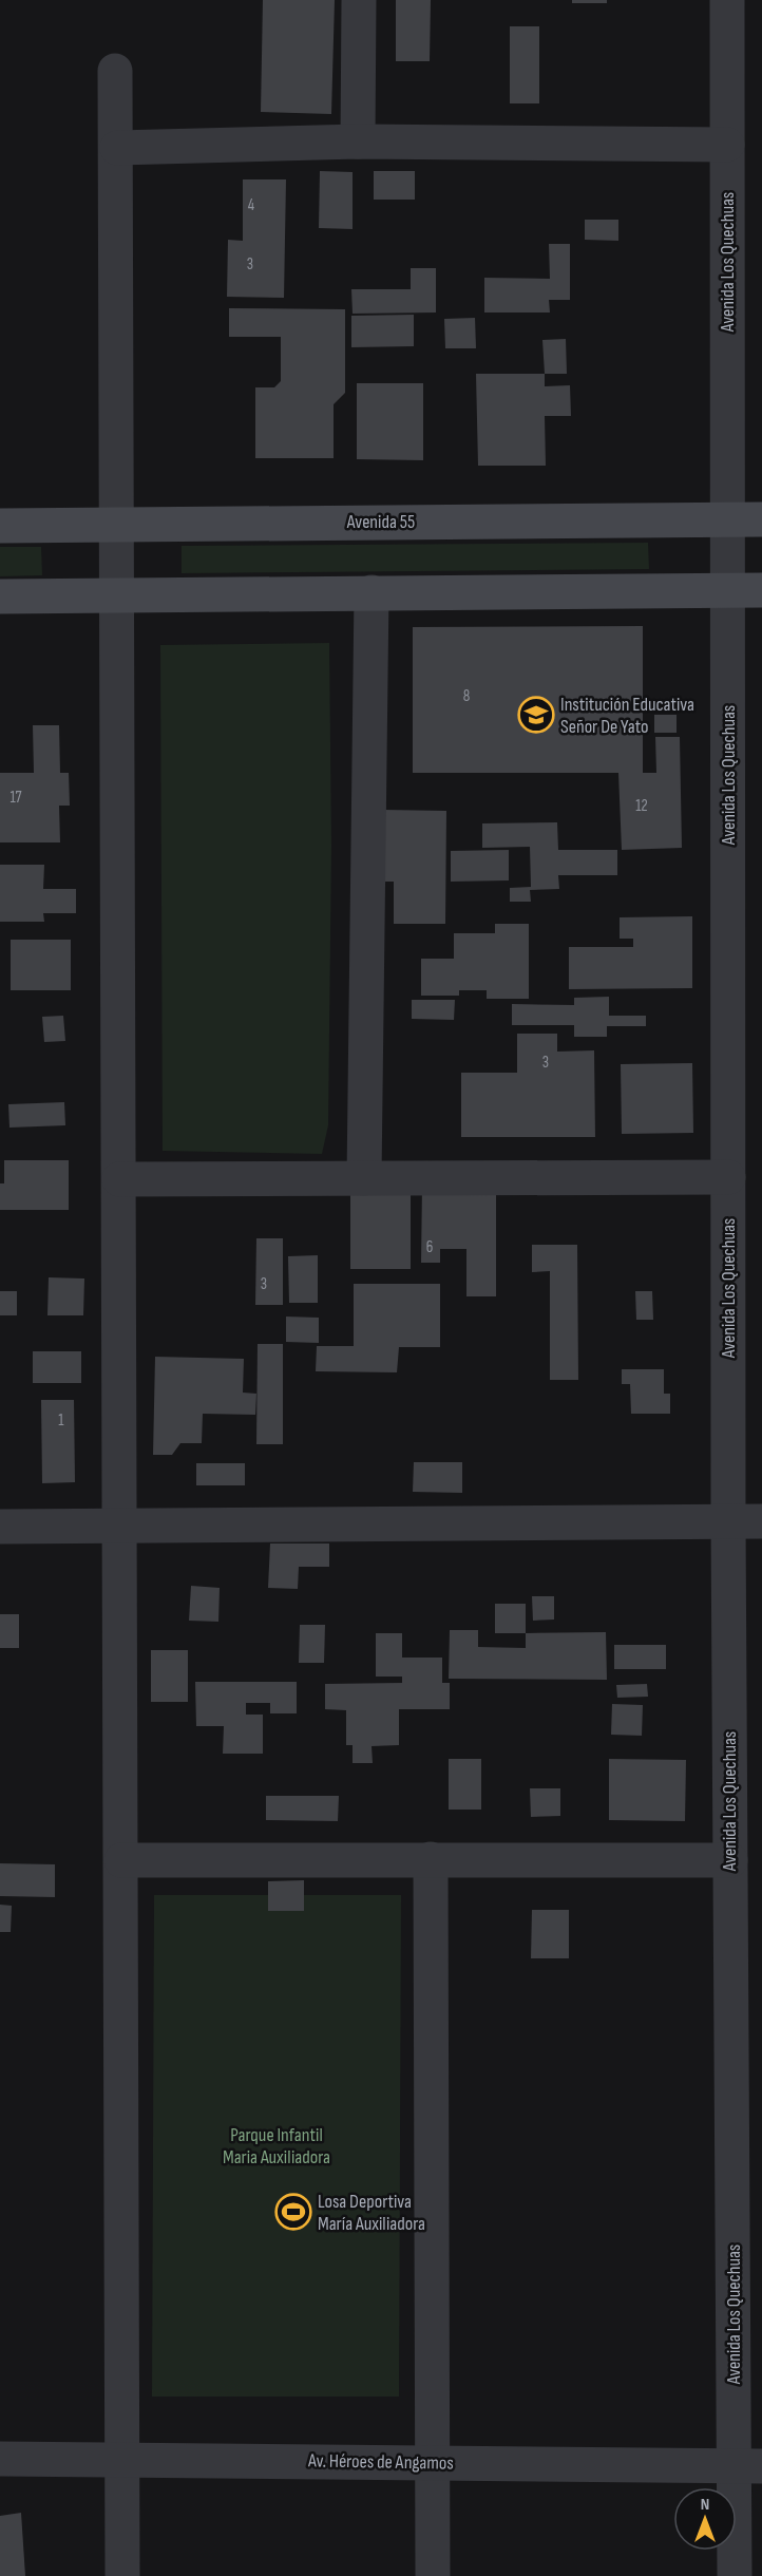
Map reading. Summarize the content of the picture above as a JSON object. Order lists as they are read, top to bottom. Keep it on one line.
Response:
{"streets":{"street":["Avenida Los Quechuas","Avenida 55","Av. Héroes de Angamos"]},"crossings":[["Avenida Los Quechuas","Avenida 55"],["Avenida Los Quechuas","Av. Héroes de Angamos"]],"parks":["Parque Infantil Maria Auxiliadora"],"places":{"school or university":["Institución Educativa Señor De Yato"],"sports":["Losa Deportiva María Auxiliadora"]},"house_numbers":["4","3","8","17","12","3","6","3","1"],"north":"top"}
